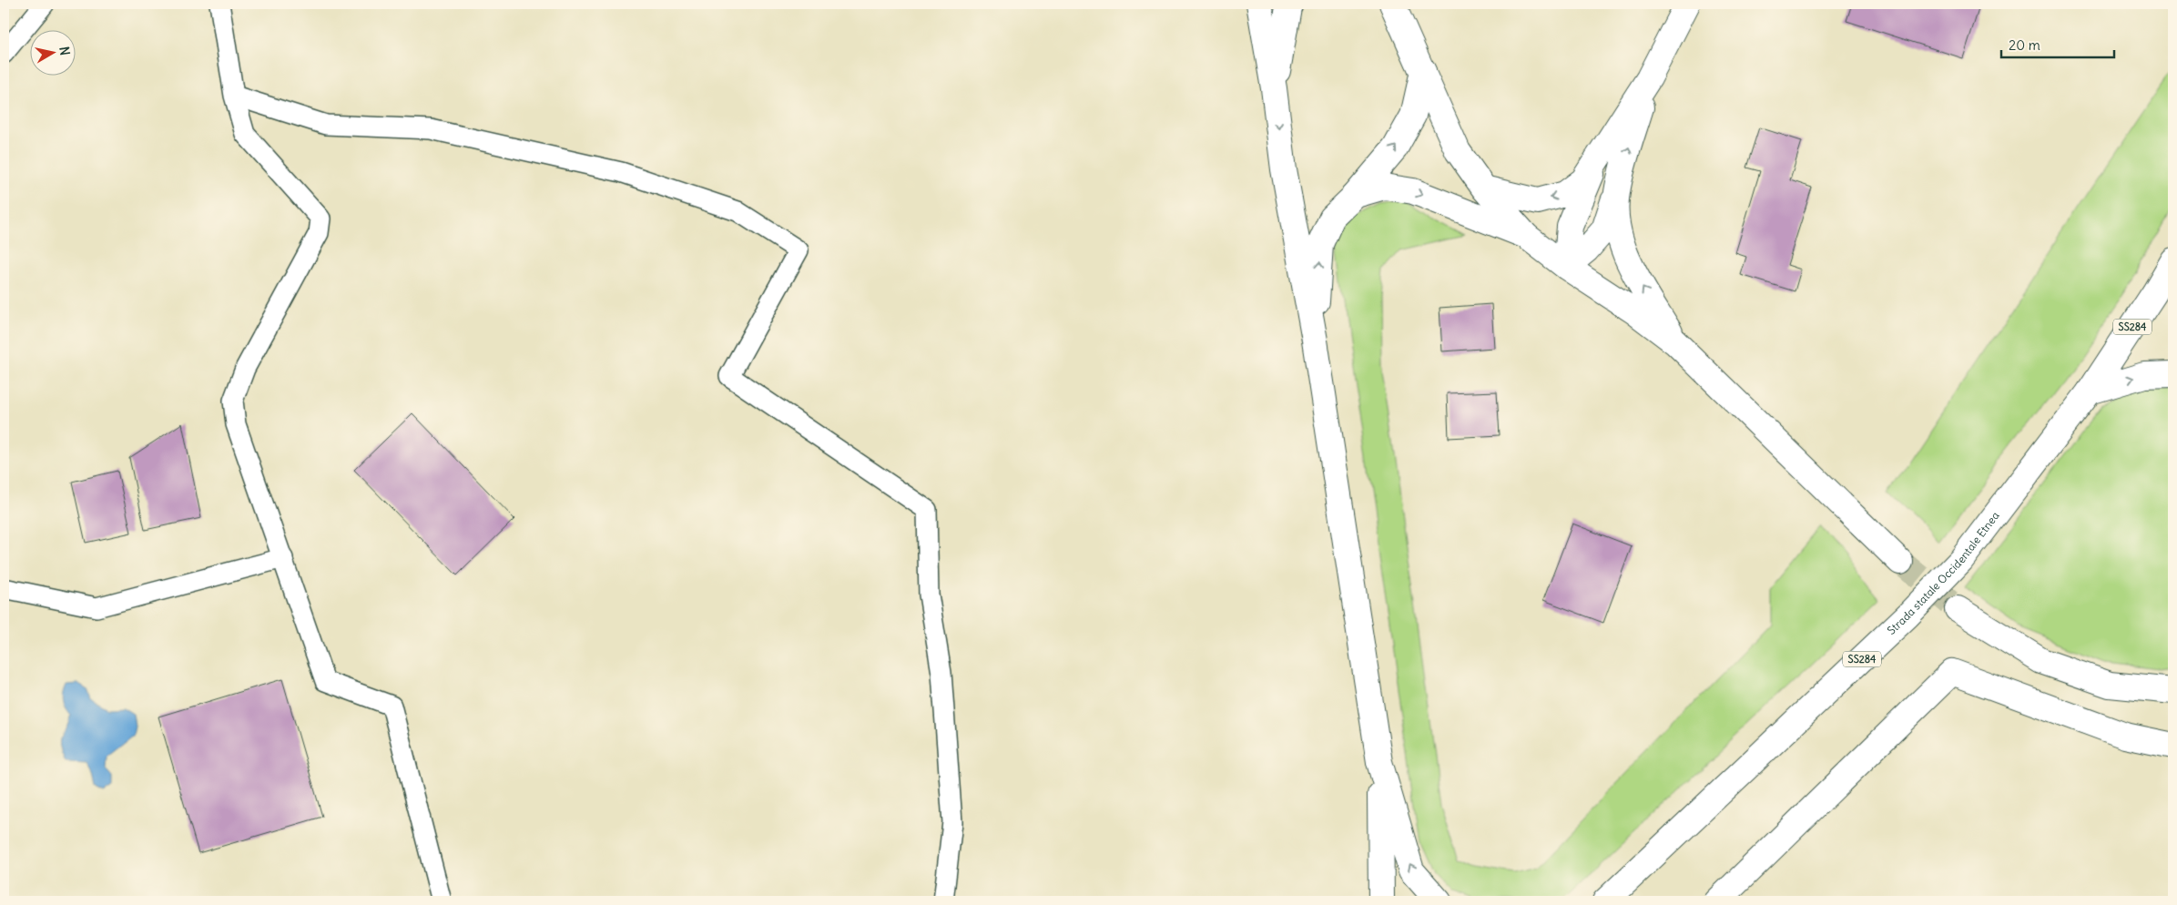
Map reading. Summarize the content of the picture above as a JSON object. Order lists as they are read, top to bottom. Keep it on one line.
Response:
{"streets":{"main road":["SS284","Strada statale Occidentale Etnea"]},"scale_bar":"20 m","north":"right"}
